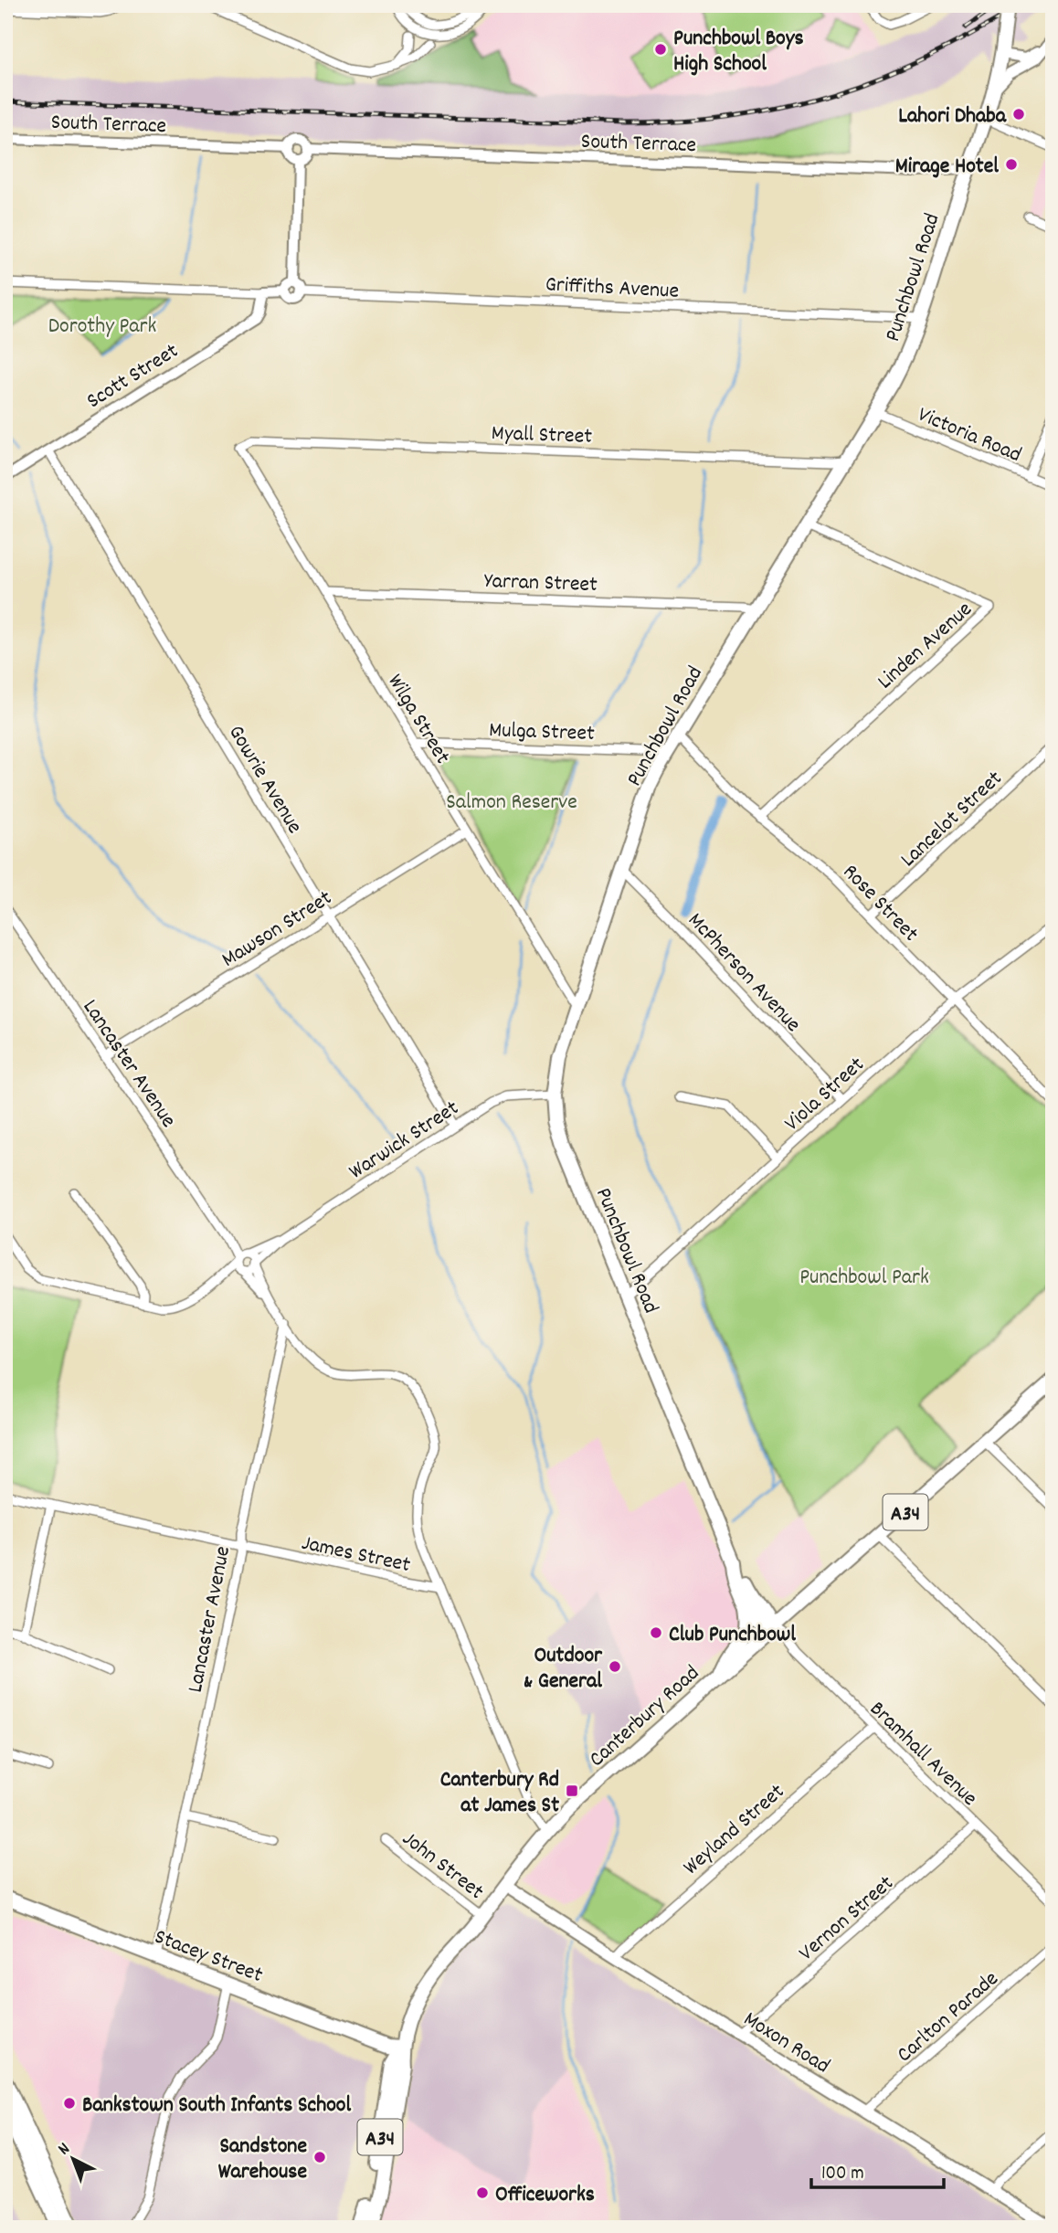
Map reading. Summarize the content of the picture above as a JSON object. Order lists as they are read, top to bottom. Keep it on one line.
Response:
{"streets":{"main road":["Punchbowl Road","A34","Canterbury Road","Stacey Street","Moxon Road"],"street":["South Terrace","Griffiths Avenue","Scott Street","Myall Street","Victoria Road","Yarran Street","Linden Avenue","Wilga Street","Mulga Street","Gowrie Avenue","Lancelot Street","Rose Street","Mawson Street","McPherson Avenue","Lancaster Avenue","Viola Street","Warwick Street","James Street","Bramhall Avenue","Weyland Street","John Street","Vernon Street","Carlton Parade"]},"crossings":[["South Terrace","Punchbowl Road"],["Punchbowl Road","Griffiths Avenue"],["Punchbowl Road","Myall Street"],["Punchbowl Road","Victoria Road"],["Punchbowl Road","Yarran Street"],["Punchbowl Road","Linden Avenue"],["Punchbowl Road","Wilga Street"],["Punchbowl Road","Mulga Street"],["Punchbowl Road","Rose Street"],["Punchbowl Road","McPherson Avenue"],["Punchbowl Road","Viola Street"],["Punchbowl Road","Warwick Street"],["Punchbowl Road","Canterbury Road"],["Punchbowl Road","Bramhall Avenue"],["Scott Street","Gowrie Avenue"],["Myall Street","Wilga Street"],["Yarran Street","Wilga Street"],["Linden Avenue","Rose Street"],["Wilga Street","Mulga Street"],["Wilga Street","Mawson Street"],["Gowrie Avenue","Mawson Street"],["Gowrie Avenue","Warwick Street"],["Lancelot Street","Rose Street"],["Rose Street","Viola Street"],["Mawson Street","Lancaster Avenue"],["McPherson Avenue","Viola Street"],["Lancaster Avenue","Warwick Street"],["Lancaster Avenue","James Street"],["Lancaster Avenue","Stacey Street"],["Canterbury Road","Bramhall Avenue"],["Canterbury Road","John Street"],["Canterbury Road","Stacey Street"],["Canterbury Road","Moxon Road"],["Bramhall Avenue","Weyland Street"],["Bramhall Avenue","Vernon Street"],["Weyland Street","Moxon Road"],["Vernon Street","Moxon Road"],["Carlton Parade","Moxon Road"]],"parks":["Dorothy Park","Salmon Reserve","Punchbowl Park"],"places":{"other":["Punchbowl Boys High School","Lahori Dhaba","Mirage Hotel","Club Punchbowl","Outdoor & General","Bankstown South Infants School","Sandstone Warehouse","Officeworks"],"transit":["Canterbury Rd at James St"]},"scale_bar":"100 m","north":"top left"}
